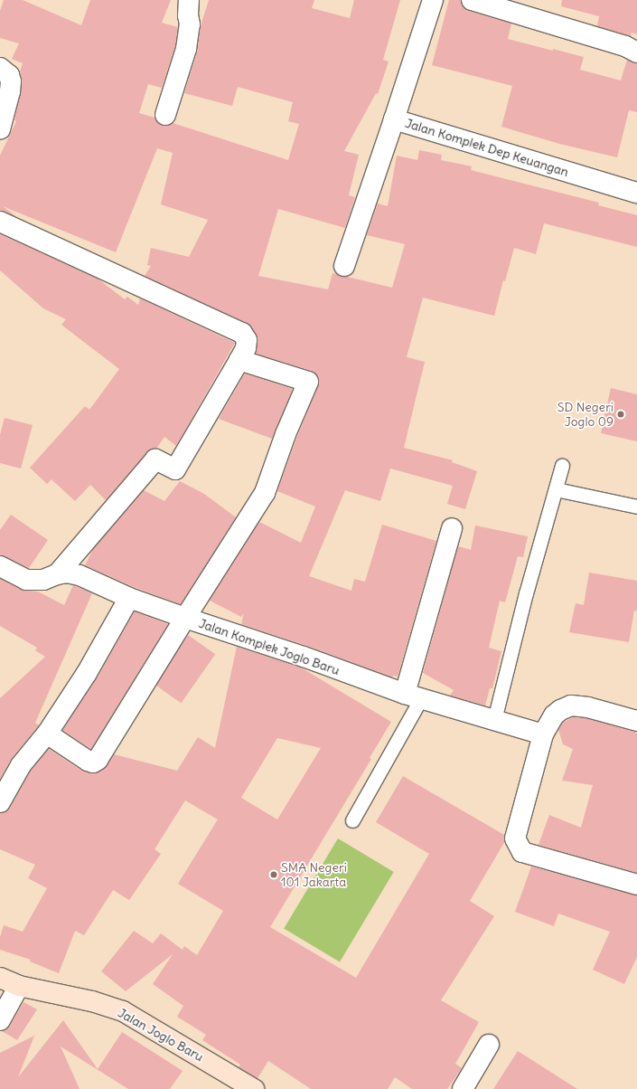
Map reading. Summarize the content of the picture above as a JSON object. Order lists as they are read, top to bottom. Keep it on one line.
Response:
{"streets":{"street":["Jalan Komplek Dep Keuangan","Jalan Komplek Joglo Baru","Jalan Joglo Baru"]},"places":["SD Negeri Joglo 09","SMA Negeri 101 Jakarta"]}
